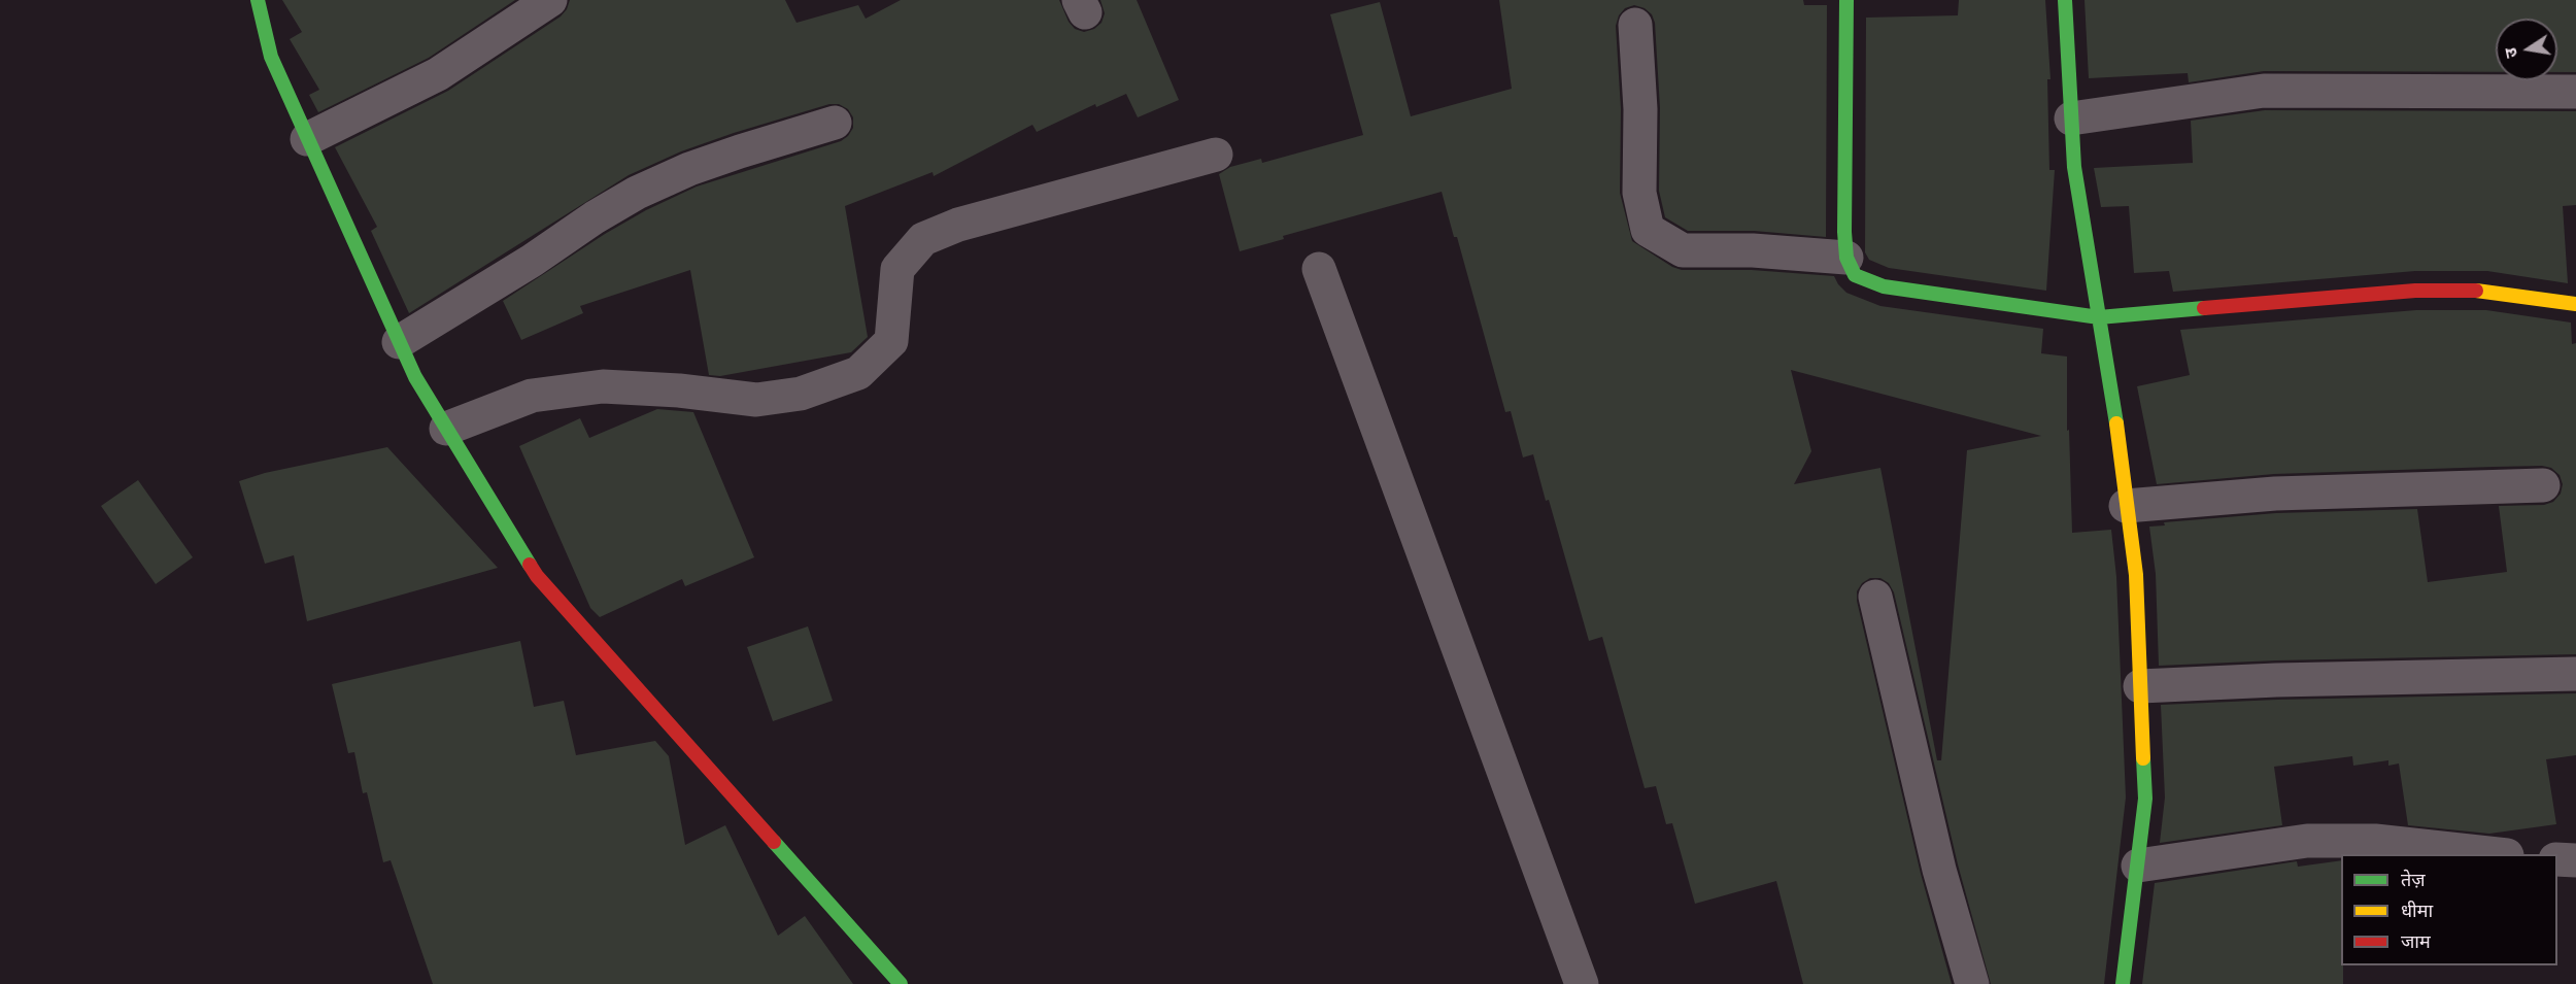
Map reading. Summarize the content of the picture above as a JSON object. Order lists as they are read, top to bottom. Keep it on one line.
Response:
{"legend":["तेज़","धीमा","जाम"],"north":"left"}
